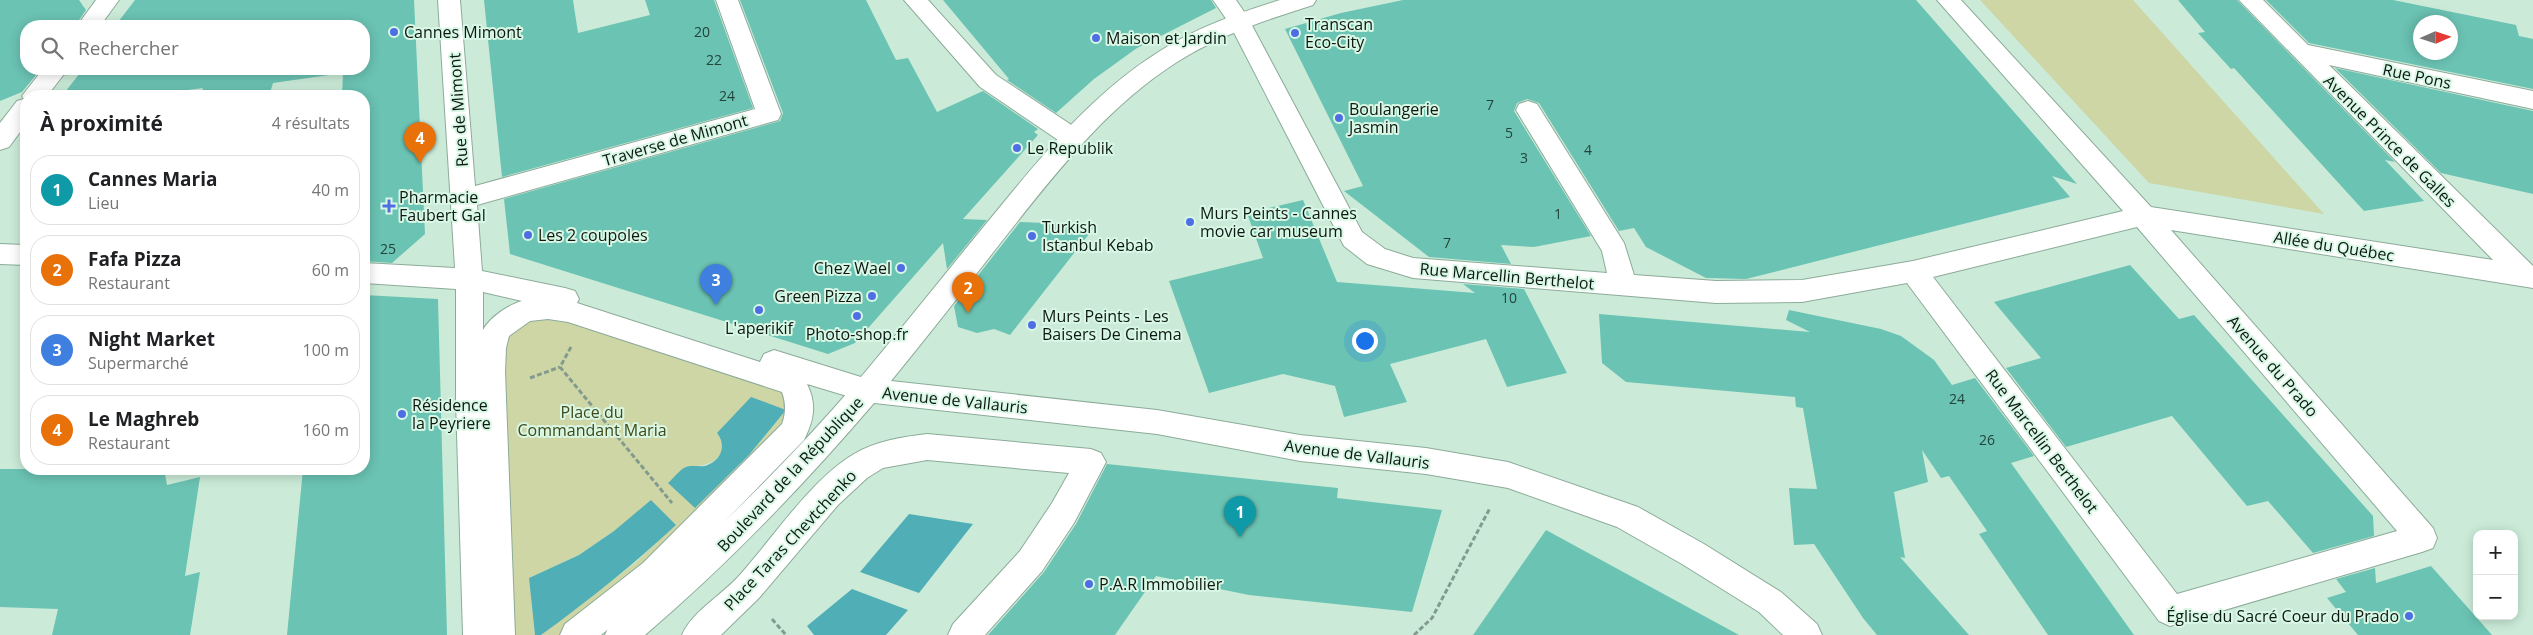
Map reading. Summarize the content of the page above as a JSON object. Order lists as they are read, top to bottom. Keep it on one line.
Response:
{"streets":{"street":["Rue Pons","Rue de Mimont","Traverse de Mimont","Avenue Prince de Galles","Allée du Québec","Rue Marcellin Berthelot","Avenue du Prado","Avenue de Vallauris","Boulevard de la République","Place Taras Chevtchenko"]},"crossings":[["Rue Pons","Avenue Prince de Galles"],["Rue de Mimont","Traverse de Mimont"],["Avenue Prince de Galles","Allée du Québec"],["Allée du Québec","Rue Marcellin Berthelot"],["Allée du Québec","Avenue du Prado"],["Rue Marcellin Berthelot","Avenue du Prado"],["Rue Marcellin Berthelot","Boulevard de la République"],["Avenue de Vallauris","Boulevard de la République"]],"parks":["Place du Commandant Maria"],"places":{"other":["Cannes Mimont","Transcan Eco-City","Maison et Jardin","Boulangerie Jasmin","Le Republik","Murs Peints - Cannes movie car museum","Les 2 coupoles","Turkish Istanbul Kebab","Chez Wael","Green Pizza","L'aperikif","Photo-shop.fr","Murs Peints - Les Baisers De Cinema","Résidence la Peyriere","P.A.R Immobilier","Église du Sacré Coeur du Prado"],"health":["Pharmacie Faubert Gal"]},"house_numbers":["20","22","24","7","5","4","3","1","7","25","10","24","26"],"north":"right","page":{"search":"Rechercher","heading":["À proximité","4 résultats"],"pins":["4","3","2","1"],"list":[{"mark":"1","name":"Cannes Maria","note":"Lieu","value":"40 m"},{"mark":"2","name":"Fafa Pizza","note":"Restaurant","value":"60 m"},{"mark":"3","name":"Night Market","note":"Supermarché","value":"100 m"},{"mark":"4","name":"Le Maghreb","note":"Restaurant","value":"160 m"}],"map_buttons":["+","−"]}}
